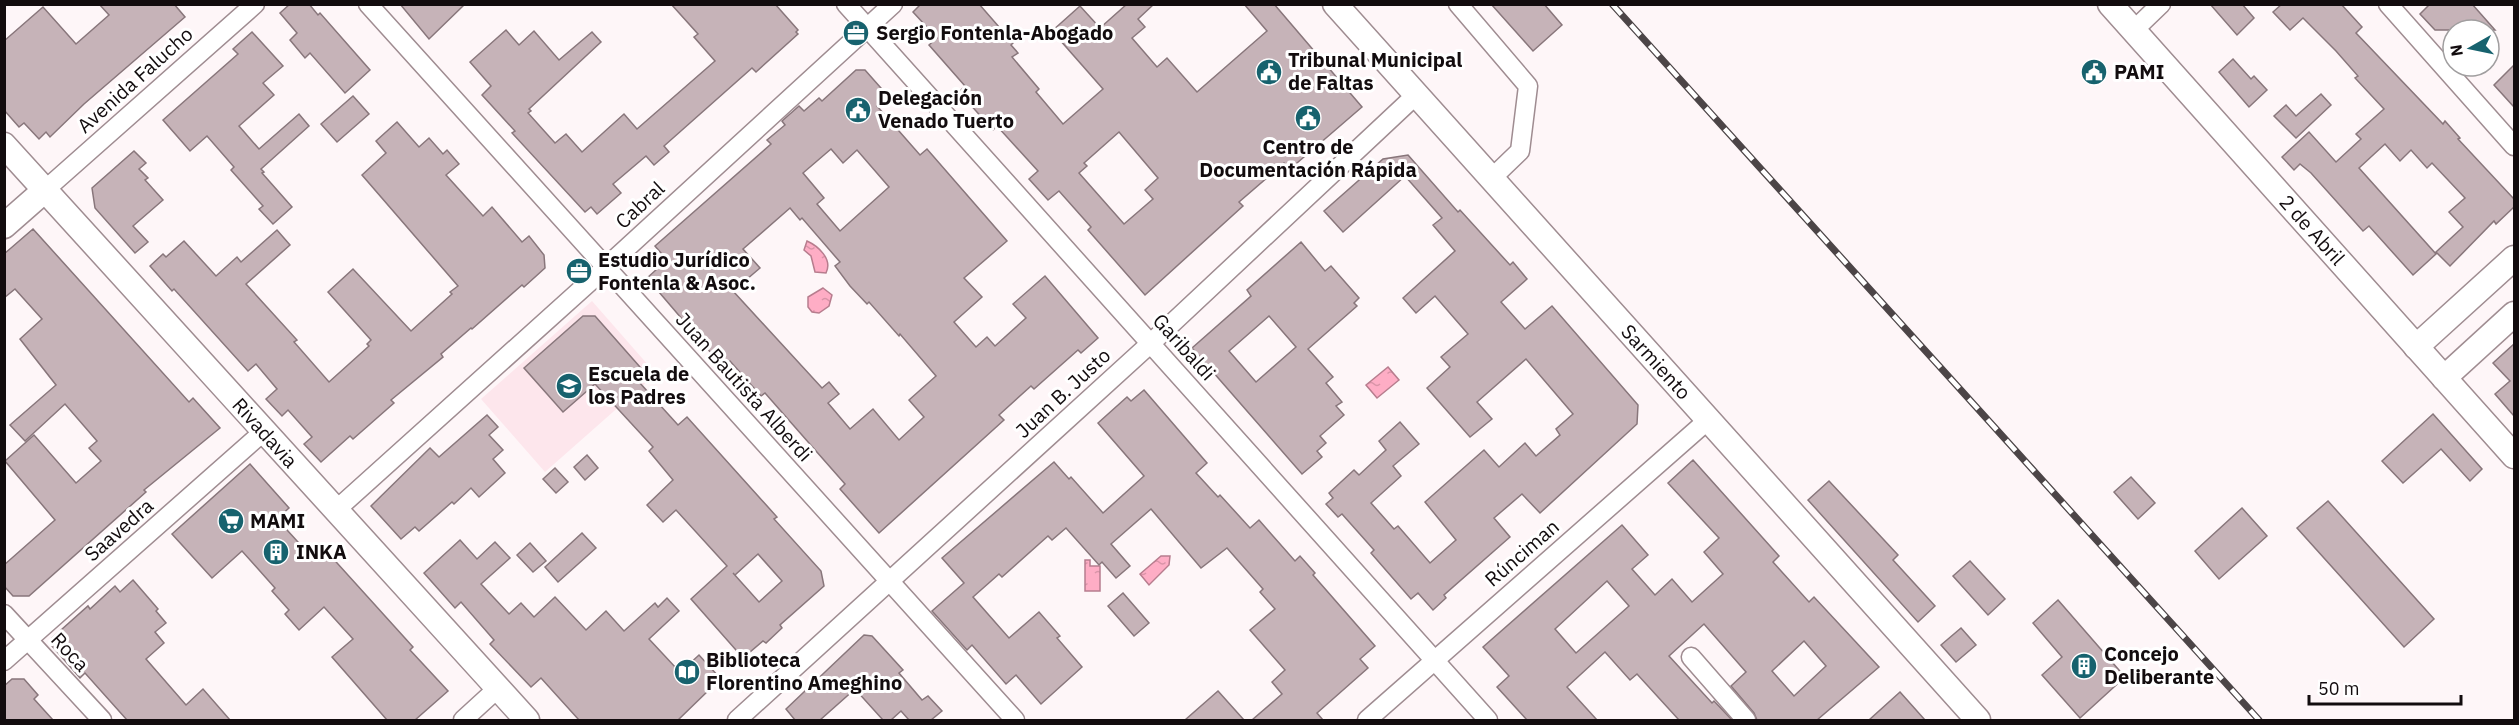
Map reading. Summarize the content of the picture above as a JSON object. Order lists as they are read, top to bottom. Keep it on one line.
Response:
{"streets":{"street":["Avenida Falucho","Cabral","2 de Abril","Garibaldi","Sarmiento","Juan Bautista Alberdi","Juan B. Justo","Rivadavia","Saavedra","Rúnciman","Roca"]},"crossings":[["Avenida Falucho","Rivadavia"],["Cabral","Garibaldi"],["Cabral","Juan Bautista Alberdi"],["Cabral","Rivadavia"],["Garibaldi","Juan B. Justo"],["Garibaldi","Rúnciman"],["Sarmiento","Juan B. Justo"],["Sarmiento","Rúnciman"],["Juan Bautista Alberdi","Juan B. Justo"],["Rivadavia","Saavedra"],["Saavedra","Roca"]],"places":{"office":["Sergio Fontenla-Abogado","Estudio Jurídico Fontenla & Asoc."],"public building":["Tribunal Municipal de Faltas","PAMI","Delegación Venado Tuerto","Centro de Documentación Rápida"],"school or university":["Escuela de los Padres"],"supermarket":["MAMI"],"building":["INKA","Concejo Deliberante"],"library":["Biblioteca Florentino Ameghino"]},"scale_bar":"50 m","north":"left"}
